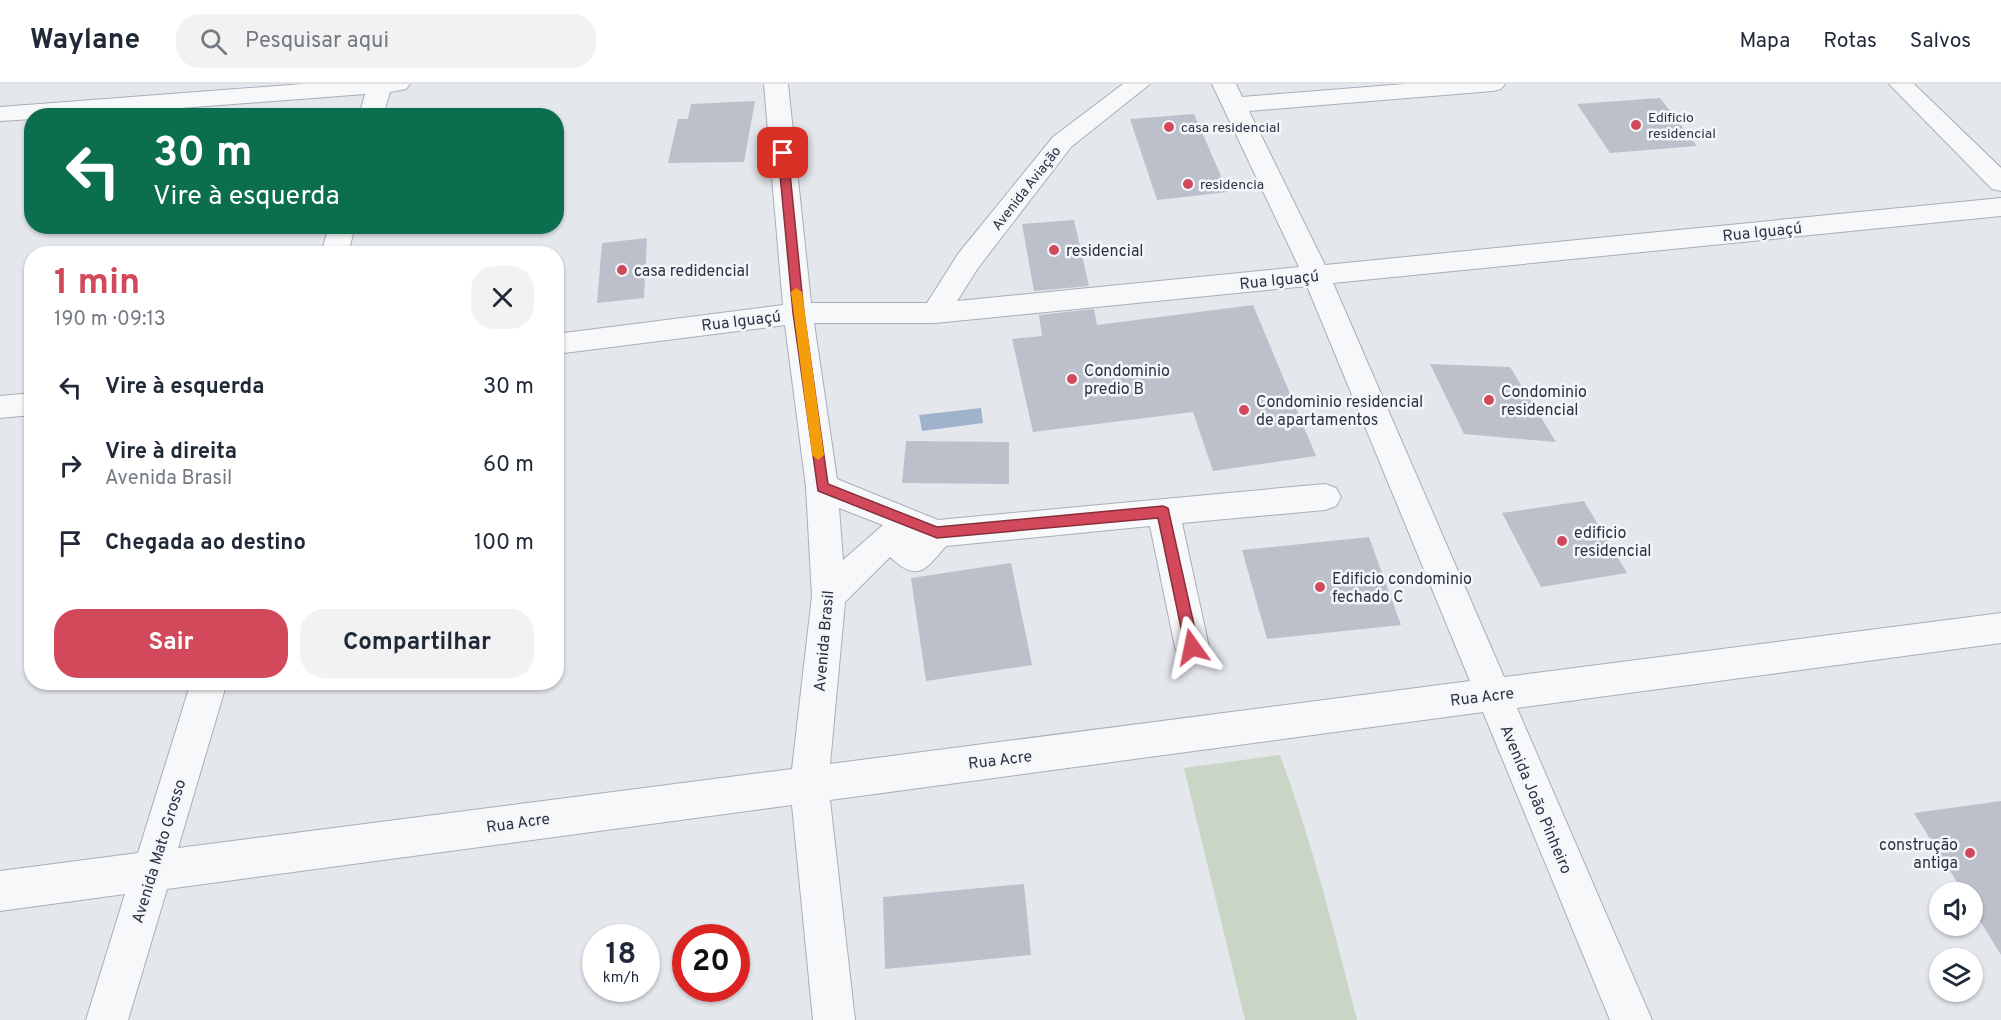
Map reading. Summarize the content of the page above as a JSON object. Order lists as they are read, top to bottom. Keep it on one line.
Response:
{"streets":{"street":["Avenida Aviação","Rua Iguaçú","Avenida Brasil","Rua Acre","Avenida João Pinheiro","Avenida Mato Grosso"]},"crossings":[["Avenida Aviação","Rua Iguaçú"],["Rua Iguaçú","Avenida Brasil"],["Rua Iguaçú","Avenida João Pinheiro"],["Avenida Brasil","Rua Acre"],["Rua Acre","Avenida João Pinheiro"],["Rua Acre","Avenida Mato Grosso"]],"places":["Edificio residencial","casa residencial","residencia","residencial","casa redidencial","Condominio predio B","Condominio residencial","Condominio residencial de apartamentos","edificio residencial","Edificio condominio fechado C","construção antiga"],"page":{"header":"Waylane","search":"Pesquisar aqui","nav":["Mapa","Rotas","Salvos"],"turn":["30 m","Vire à esquerda"],"heading":["1 min","190 m · 09:13"],"list":[{"name":"Vire à esquerda","value":"30 m"},{"name":"Vire à direita","note":"Avenida Brasil","value":"60 m"},{"name":"Chegada ao destino","value":"100 m"}],"buttons":["Sair","Compartilhar"],"speed":"18 km/h","limit":"20"}}
